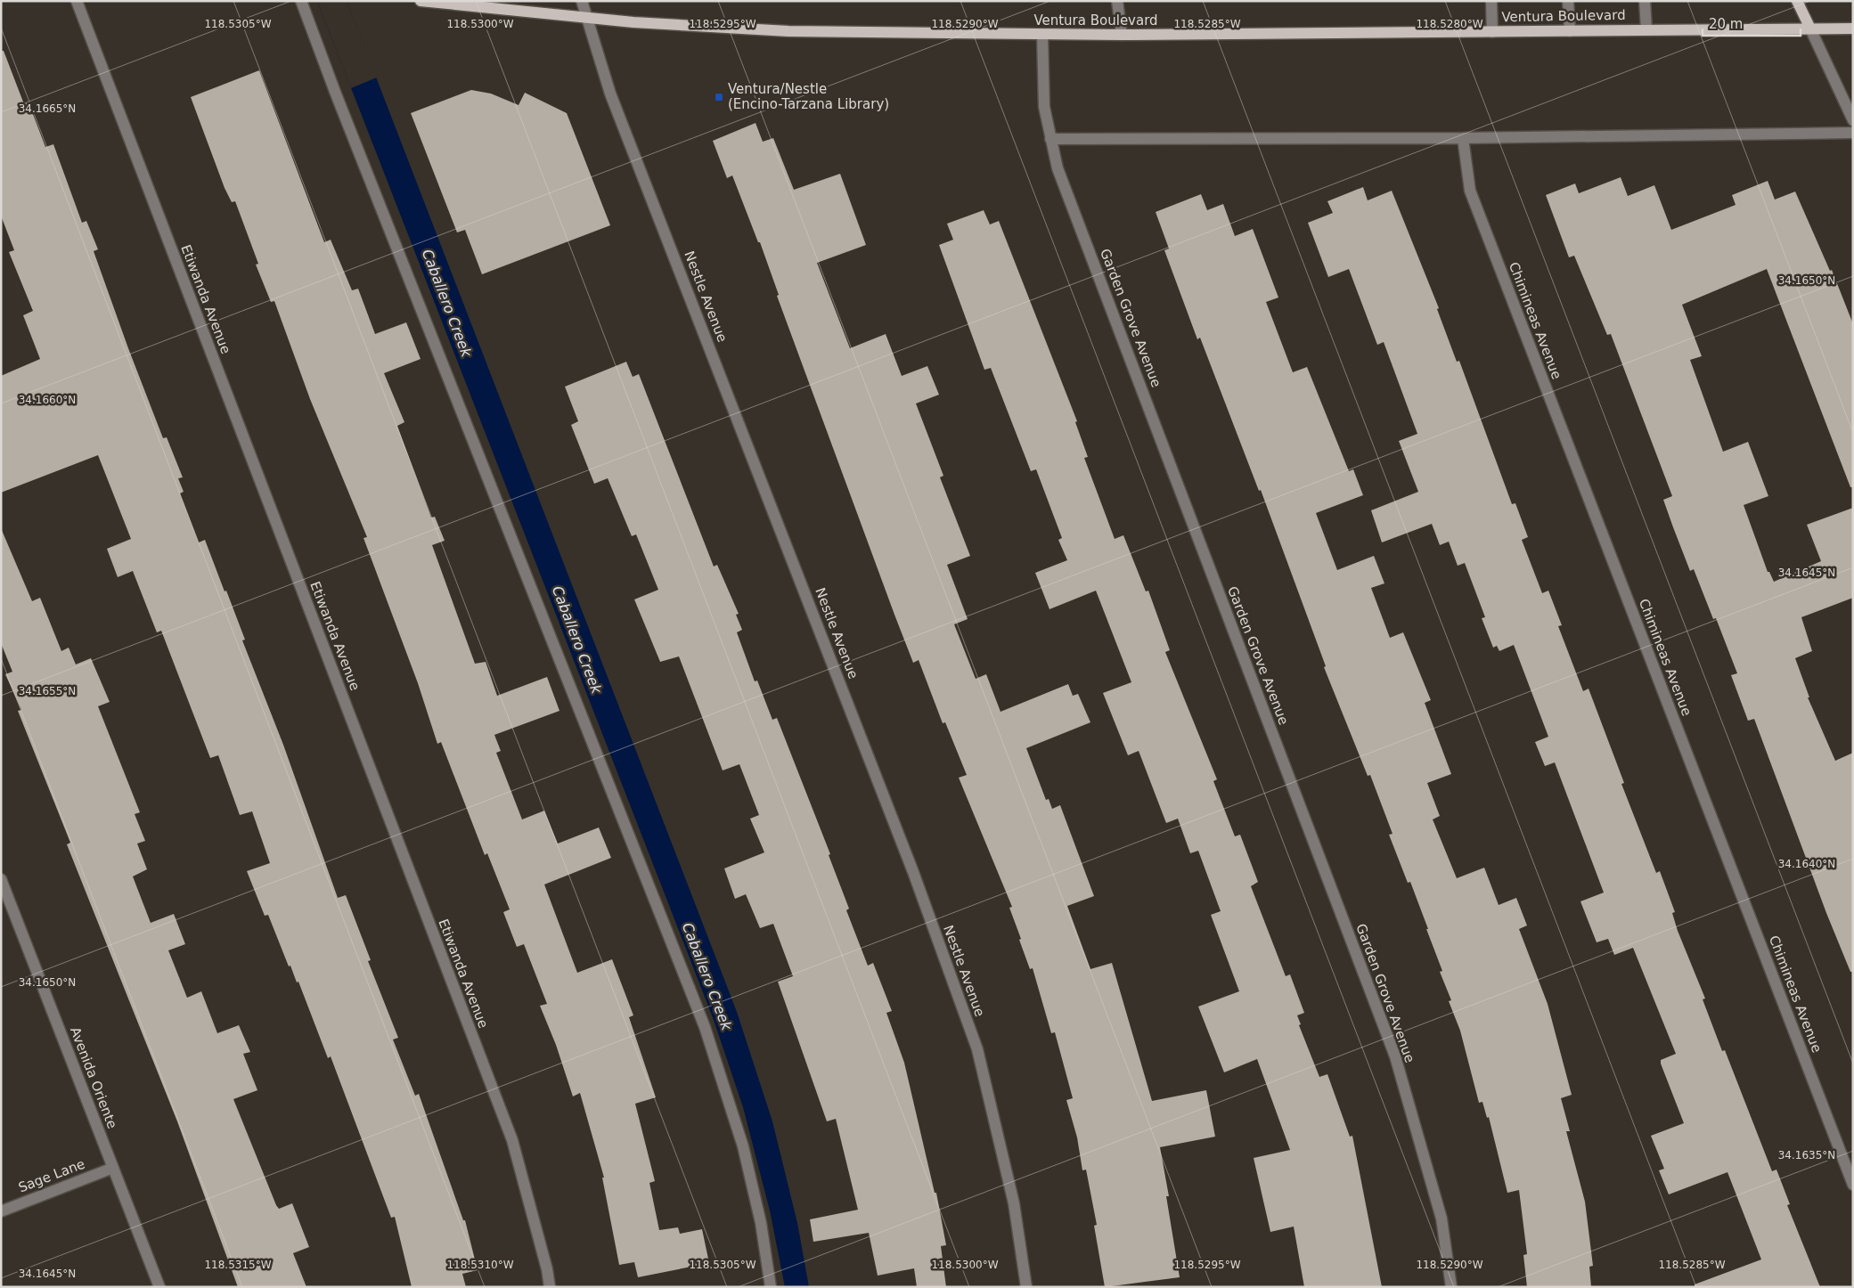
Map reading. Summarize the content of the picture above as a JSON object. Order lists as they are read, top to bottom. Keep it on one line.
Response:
{"streets":{"main road":["Ventura Boulevard"],"street":["Nestle Avenue","Etiwanda Avenue","Garden Grove Avenue","Chimineas Avenue","Avenida Oriente","Sage Lane"]},"crossings":[["Ventura Boulevard","Nestle Avenue"],["Ventura Boulevard","Garden Grove Avenue"],["Avenida Oriente","Sage Lane"]],"water":["Caballero Creek"],"places":{"transit":["Ventura/Nestle (Encino-Tarzana Library)"]},"scale_bar":"20 m","coordinates":["118.5305°W","118.5300°W","118.5295°W","118.5290°W","118.5285°W","118.5280°W","34.1665°N","34.1650°N","34.1660°N","34.1645°N","34.1655°N","34.1640°N","34.1635°N","118.5315°W","118.5310°W"]}
